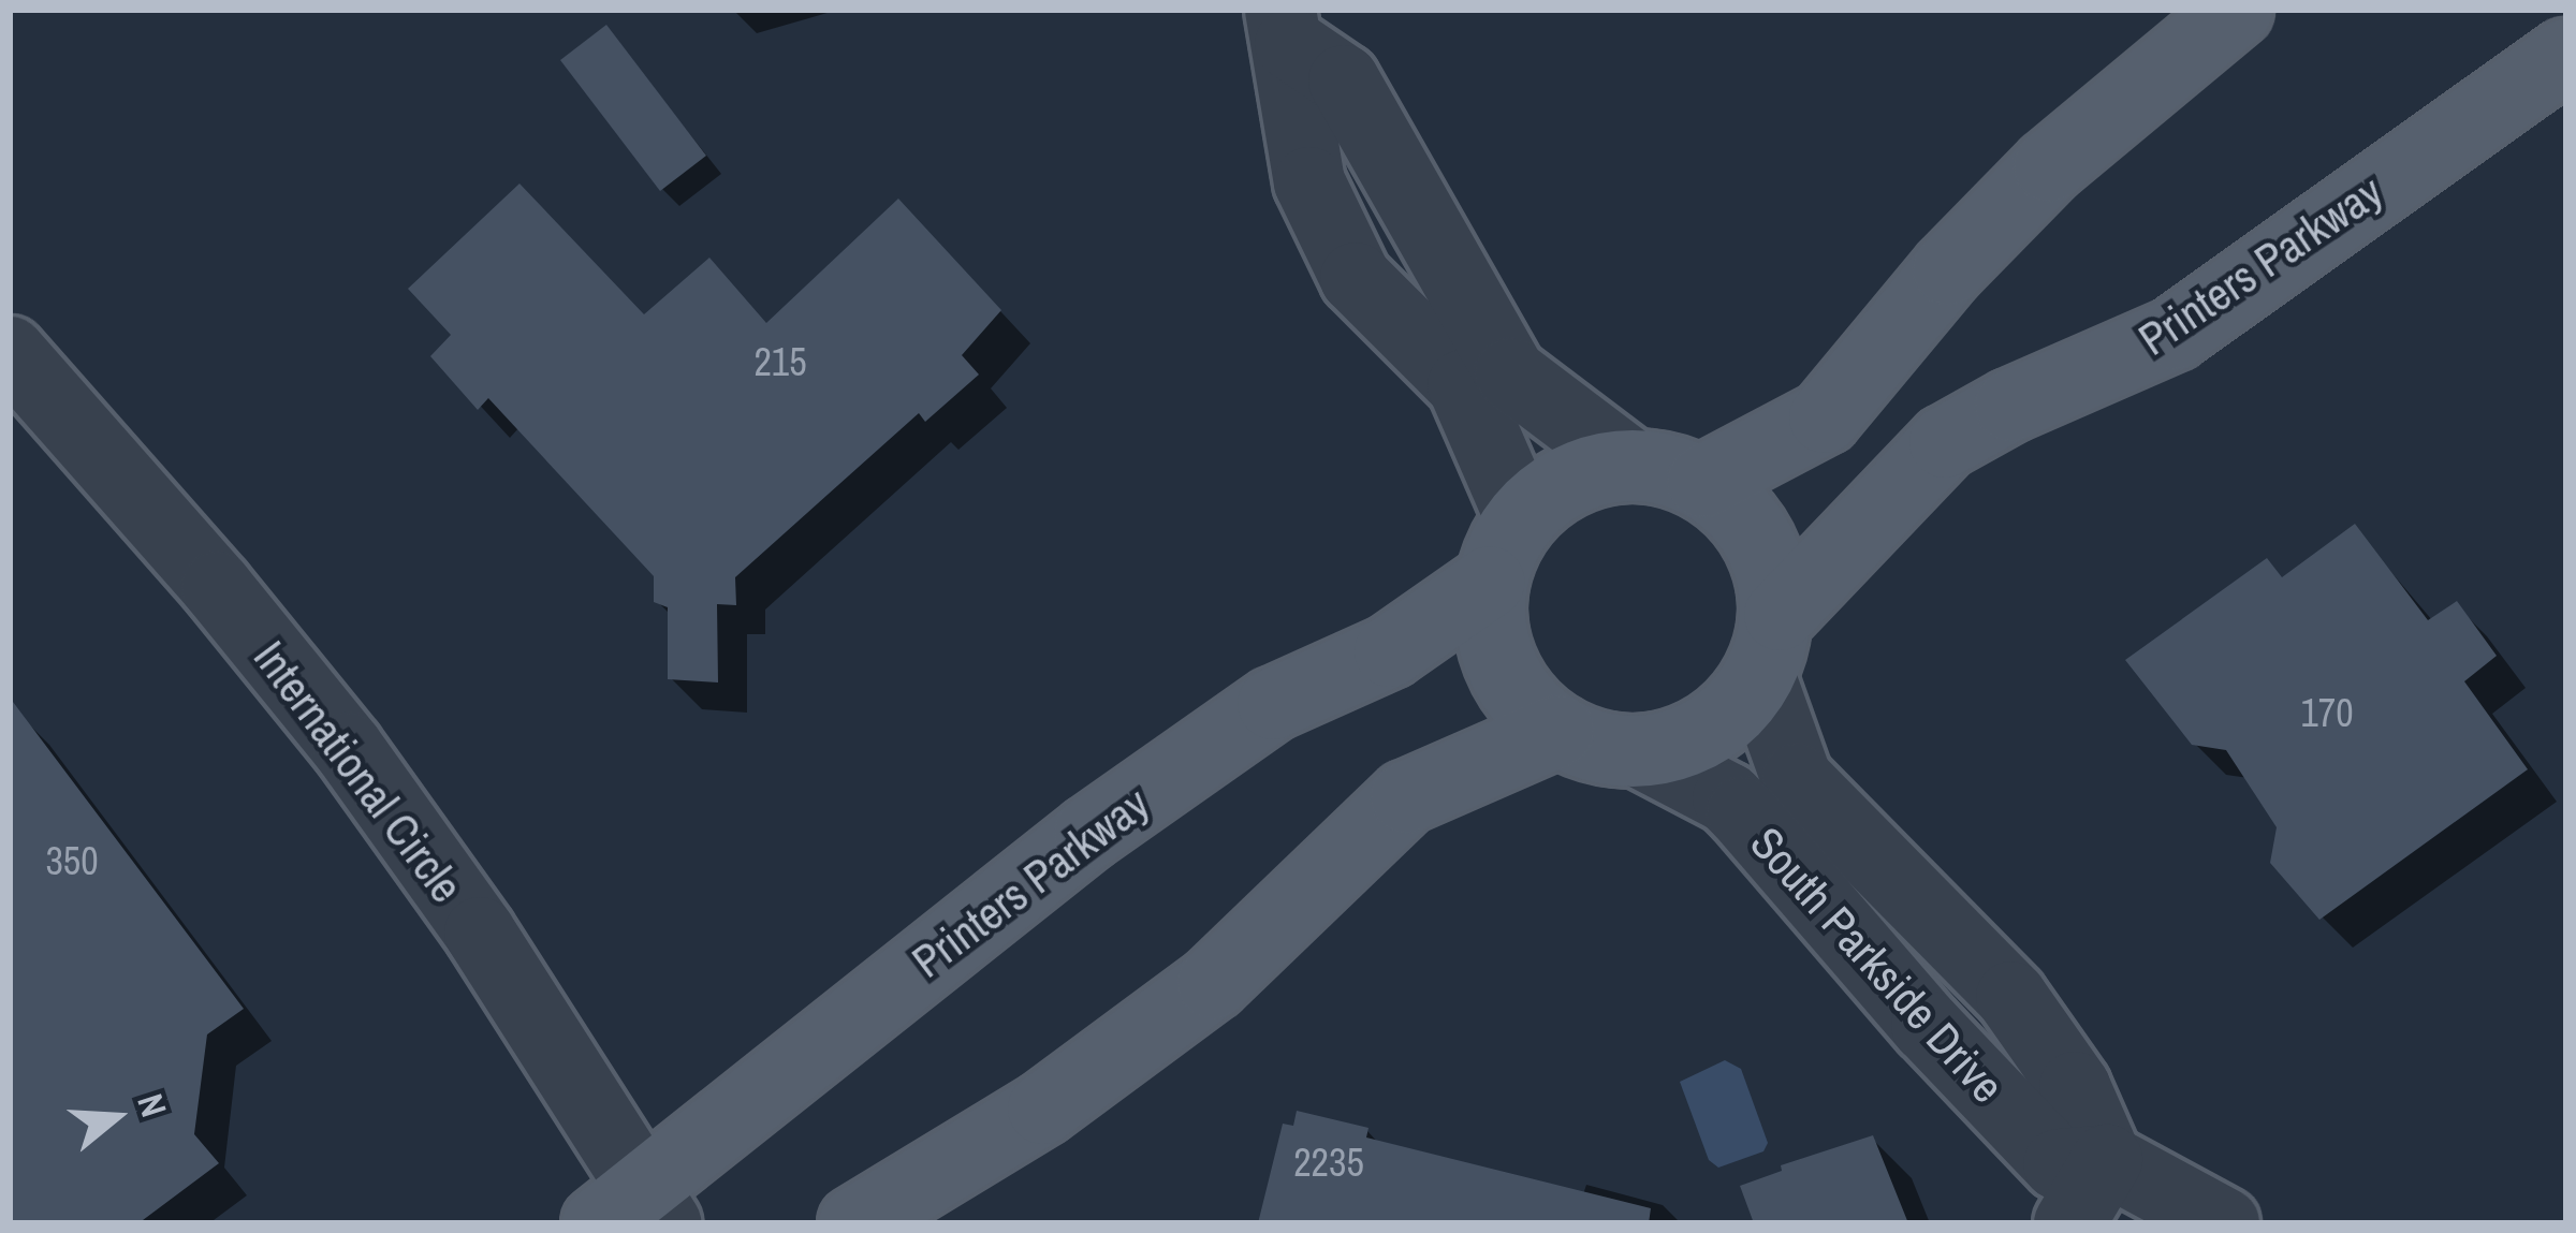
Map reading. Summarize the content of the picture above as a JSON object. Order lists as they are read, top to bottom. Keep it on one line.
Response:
{"streets":{"main road":["Printers Parkway","South Parkside Drive"],"street":["International Circle"]},"crossings":[["Printers Parkway","International Circle"],["Printers Parkway","South Parkside Drive"]],"house_numbers":["215","170","350","2235"],"north":"right"}
